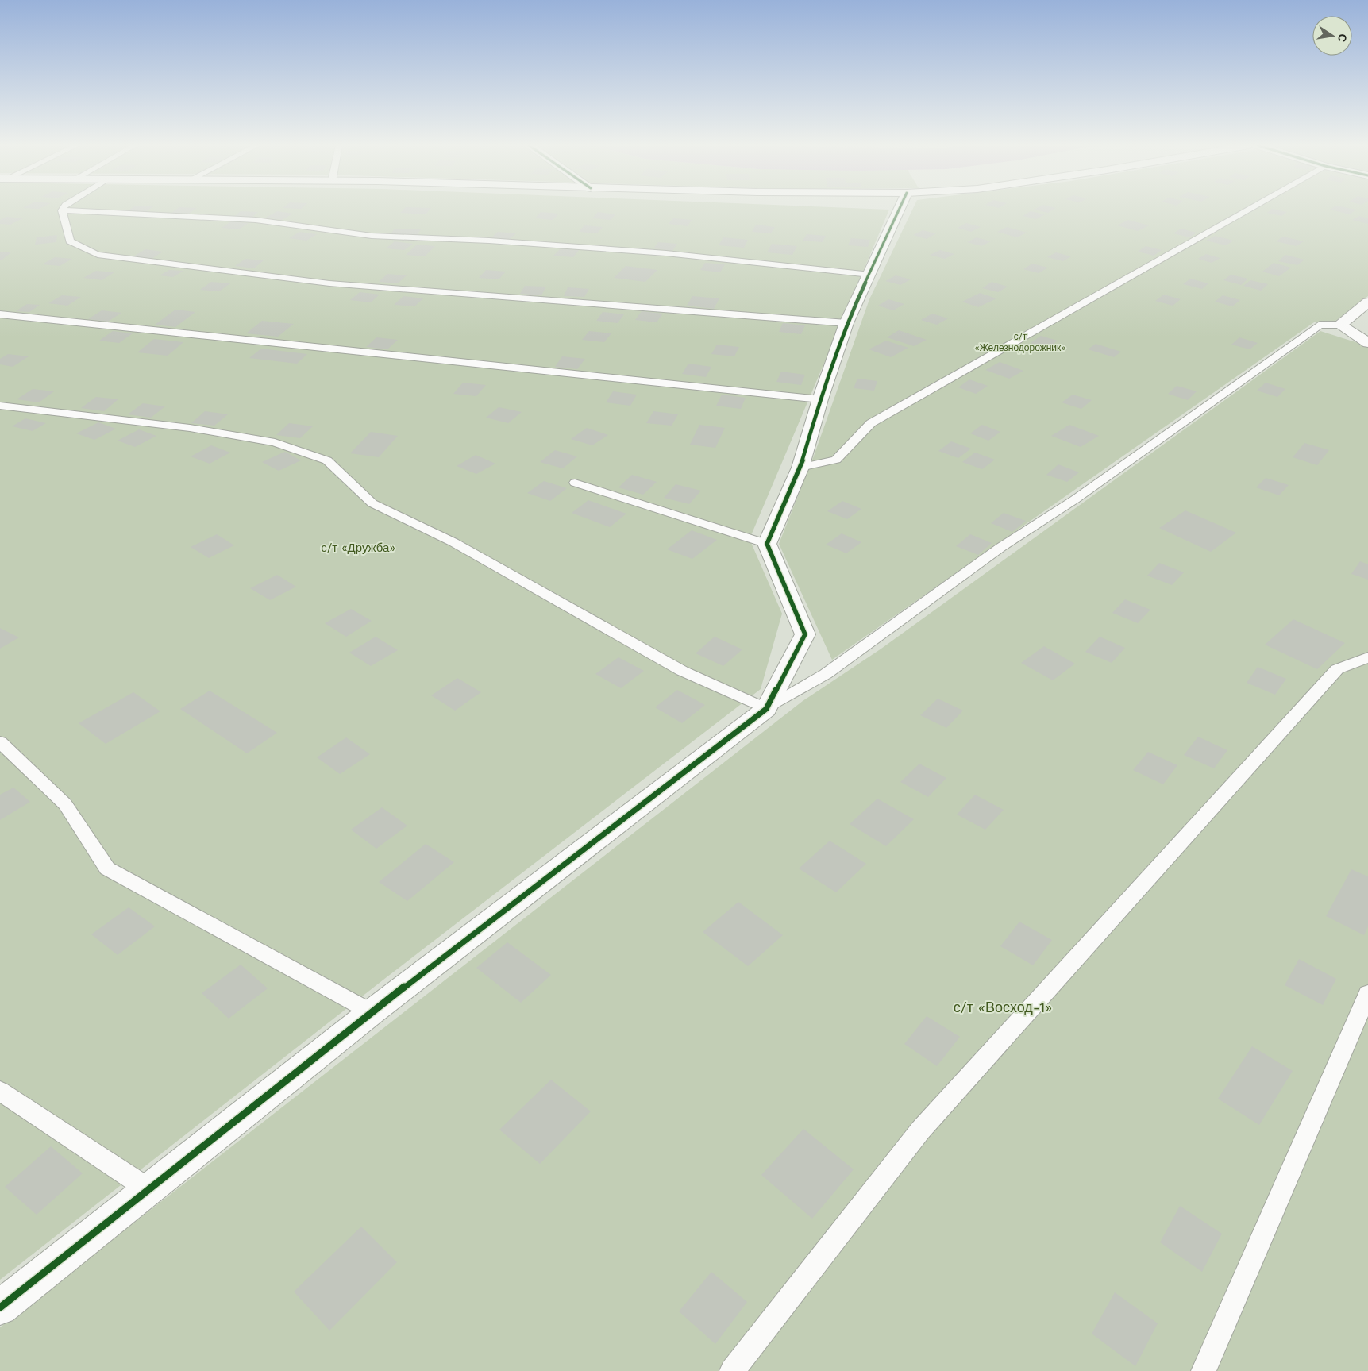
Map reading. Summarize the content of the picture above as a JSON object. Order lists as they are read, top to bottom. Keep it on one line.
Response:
{"parks":["с/т «Железнодорожник»","с/т «Дружба»","с/т «Восход-1»"],"north":"right"}
